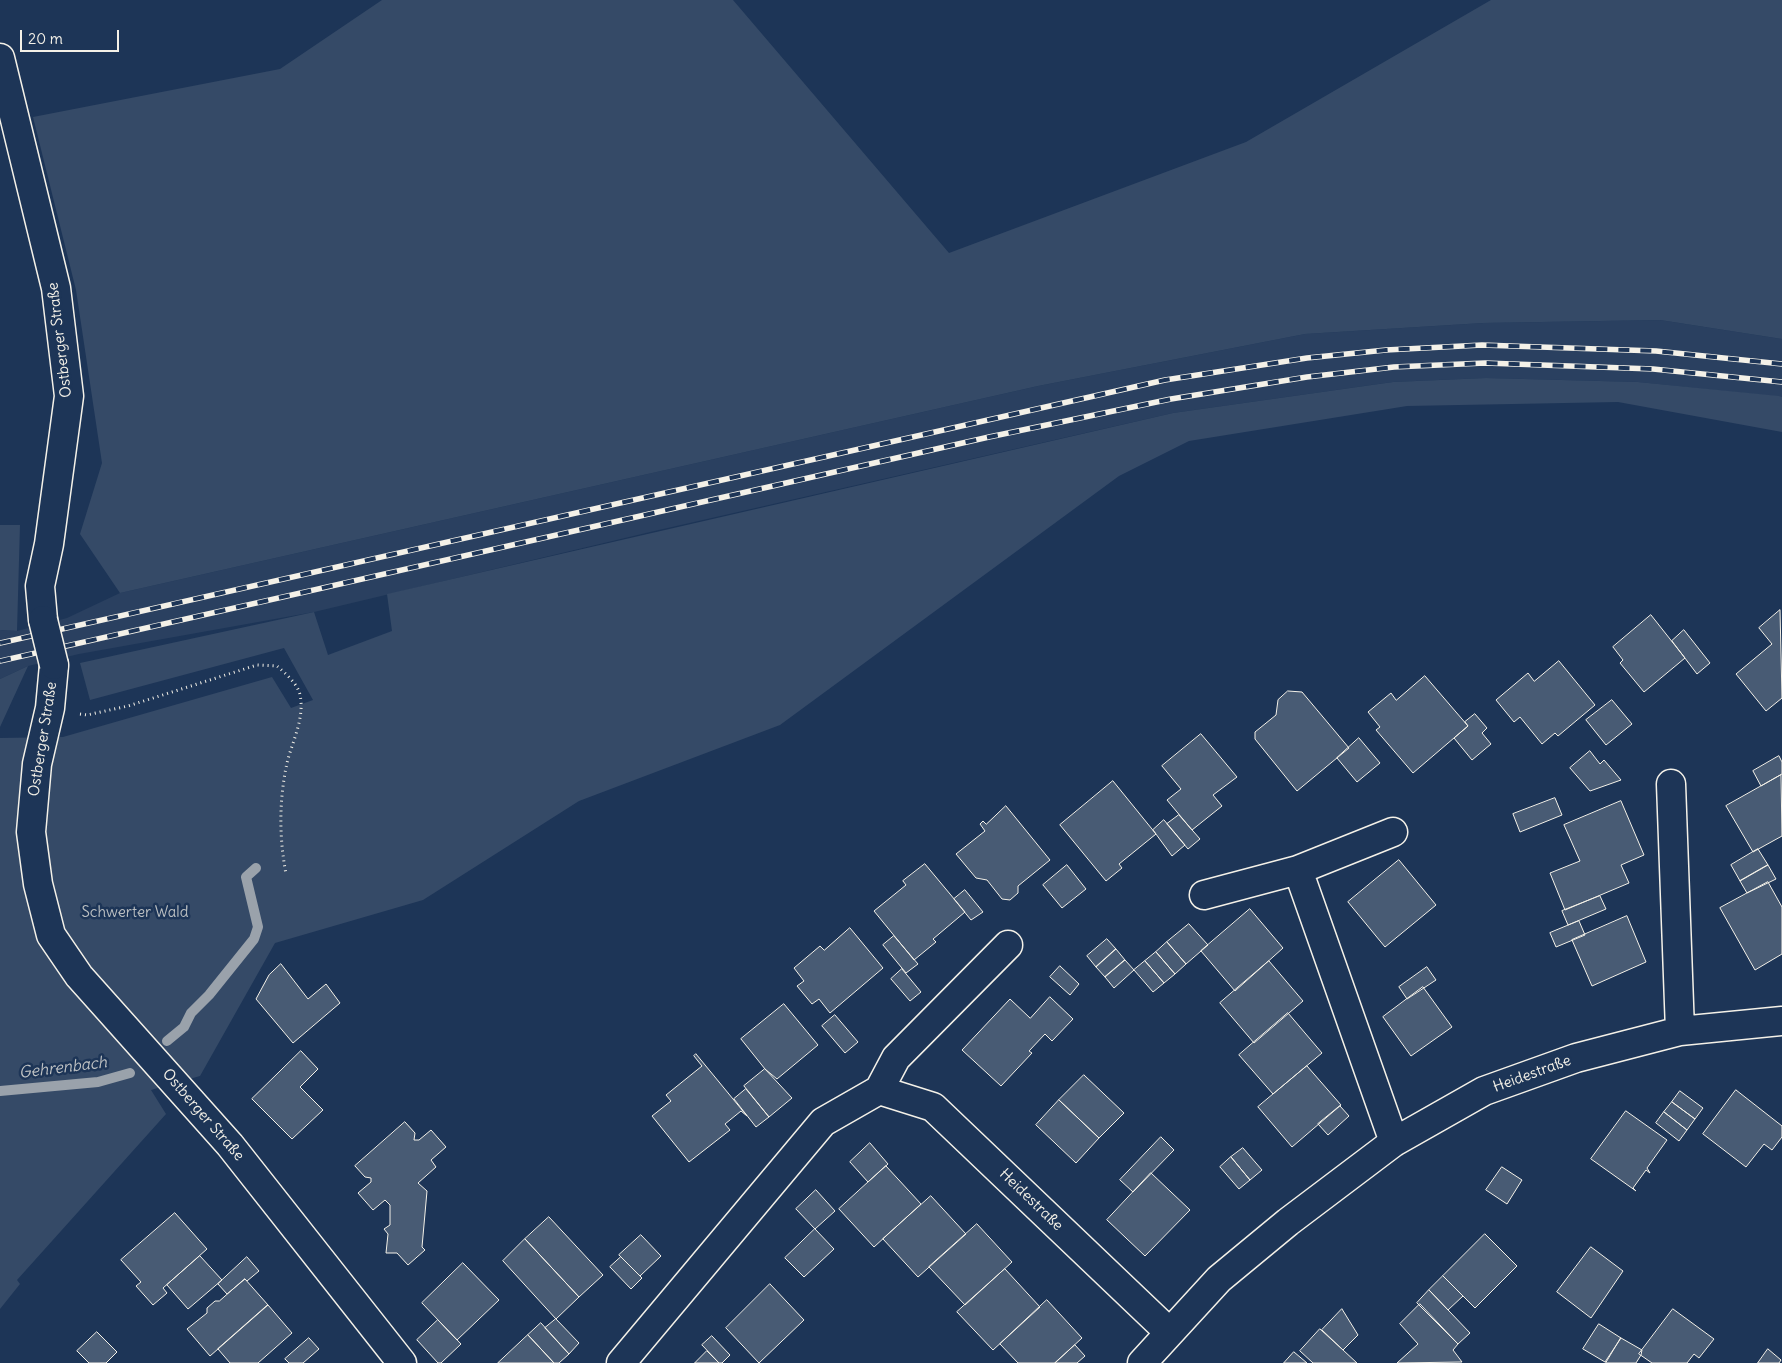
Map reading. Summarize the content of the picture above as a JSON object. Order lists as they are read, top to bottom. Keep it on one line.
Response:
{"streets":{"street":["Ostberger Straße","Heidestraße"]},"water":["Gehrenbach"],"parks":["Schwerter Wald"],"scale_bar":"20 m"}
